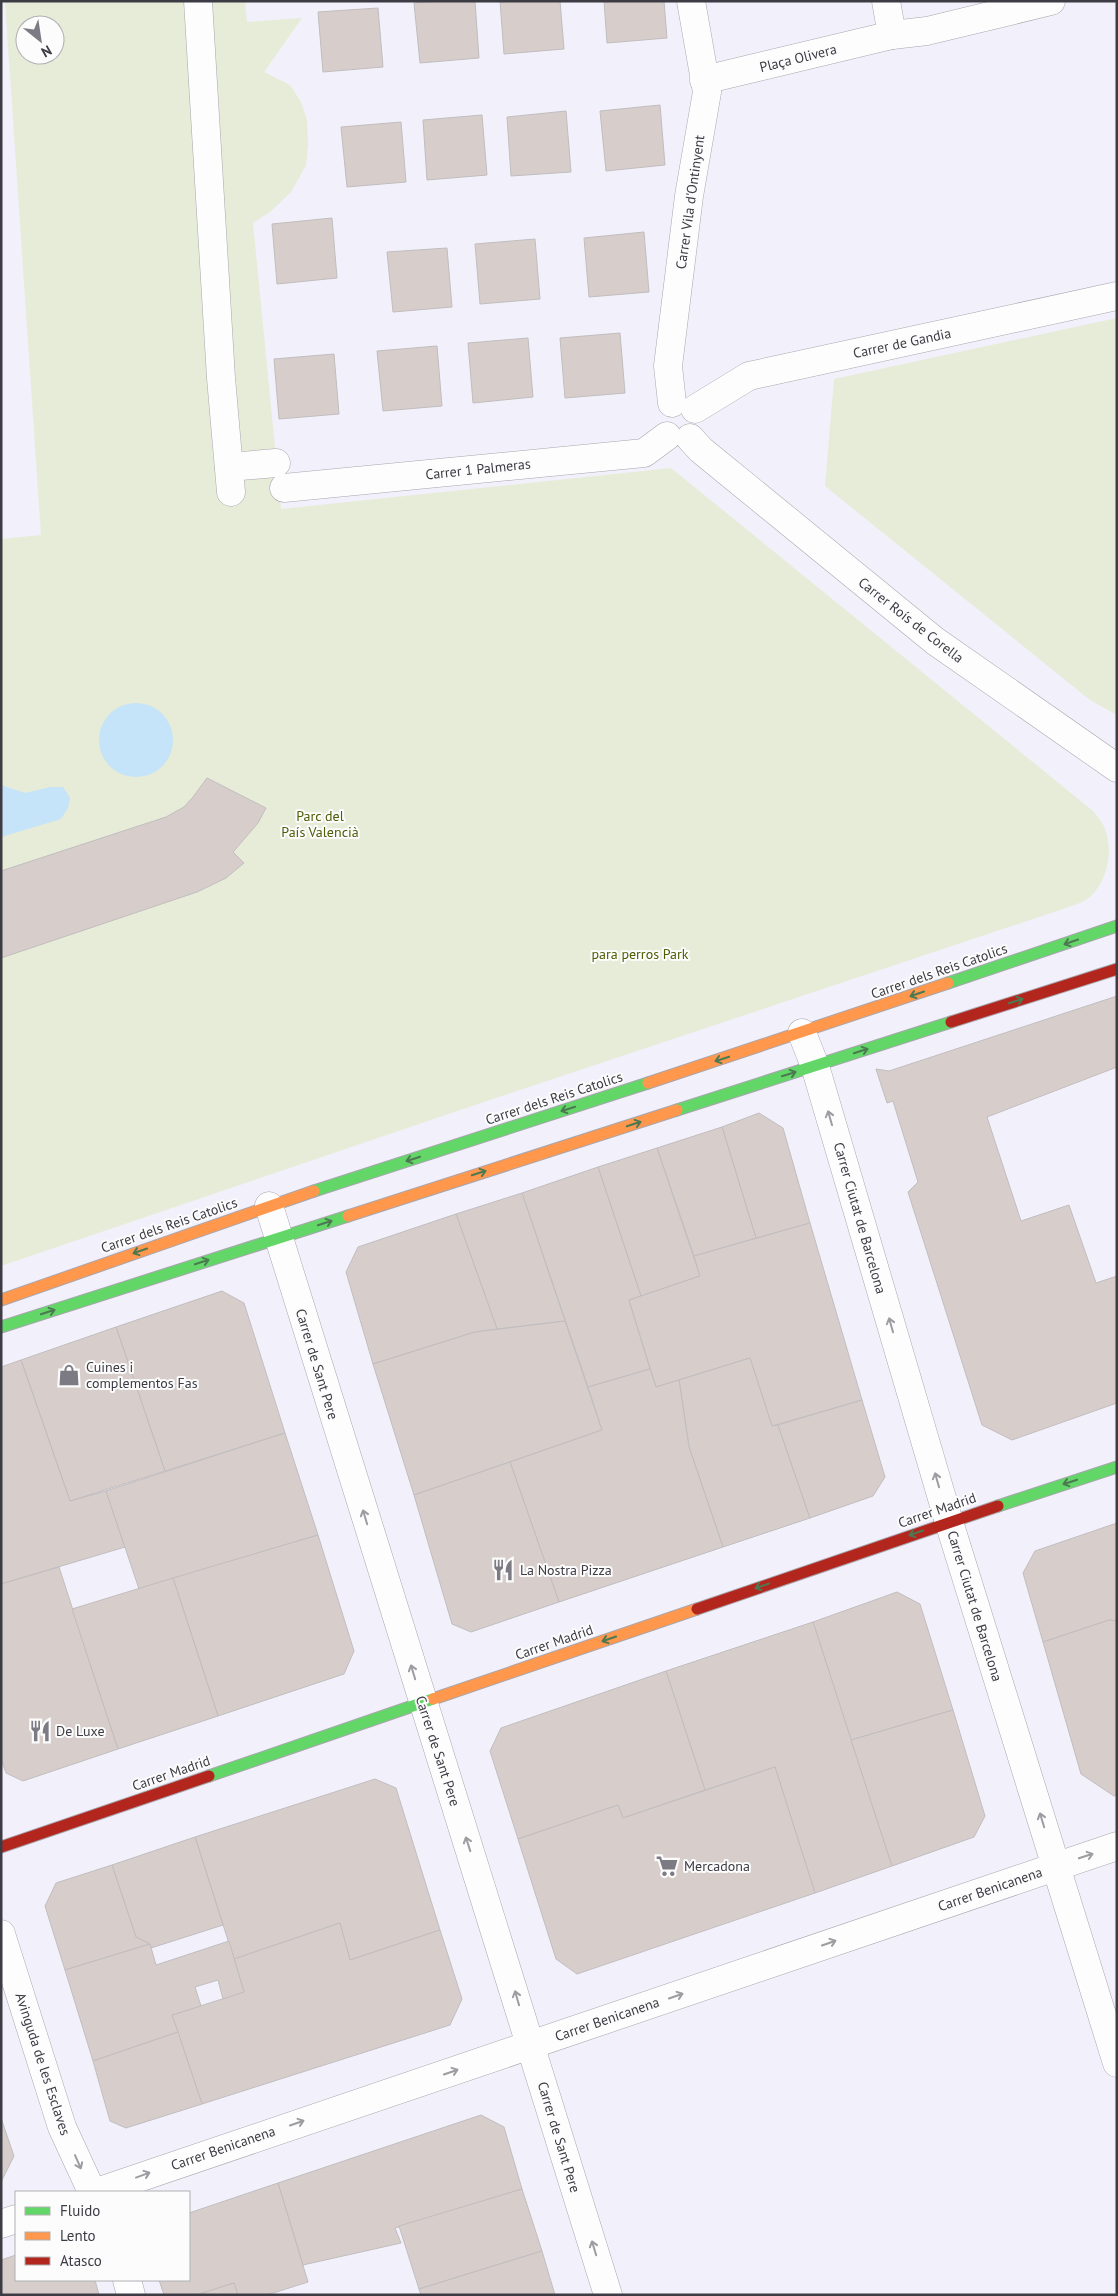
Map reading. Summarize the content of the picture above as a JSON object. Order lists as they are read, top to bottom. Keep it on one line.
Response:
{"streets":{"street":["Plaça Olivera","Carrer Vila d'Ontinyent","Carrer de Gandia","Carrer 1 Palmeras","Carrer Roís de Corella","Carrer dels Reis Catolics","Carrer Ciutat de Barcelona","Carrer de Sant Pere","Carrer Madrid","Carrer Benicanena","Avinguda de les Esclaves"]},"crossings":[["Plaça Olivera","Carrer Vila d'Ontinyent"],["Carrer Vila d'Ontinyent","Carrer de Gandia"],["Carrer Vila d'Ontinyent","Carrer 1 Palmeras"],["Carrer Vila d'Ontinyent","Carrer Roís de Corella"],["Carrer de Gandia","Carrer 1 Palmeras"],["Carrer de Gandia","Carrer Roís de Corella"],["Carrer 1 Palmeras","Carrer Roís de Corella"],["Carrer dels Reis Catolics","Carrer Ciutat de Barcelona"],["Carrer dels Reis Catolics","Carrer de Sant Pere"],["Carrer Ciutat de Barcelona","Carrer Madrid"],["Carrer Ciutat de Barcelona","Carrer Benicanena"],["Carrer de Sant Pere","Carrer Madrid"],["Carrer de Sant Pere","Carrer Benicanena"]],"one_way":["Carrer Ciutat de Barcelona","Carrer de Sant Pere","Carrer Madrid","Carrer Benicanena","Avinguda de les Esclaves"],"parks":["Parc del País Valencià","para perros Park"],"places":{"shop":["Cuines i complementos Fas"],"restaurant":["La Nostra Pizza","De Luxe"],"supermarket":["Mercadona"]},"legend":["Fluido","Lento","Atasco"],"north":"bottom right"}
